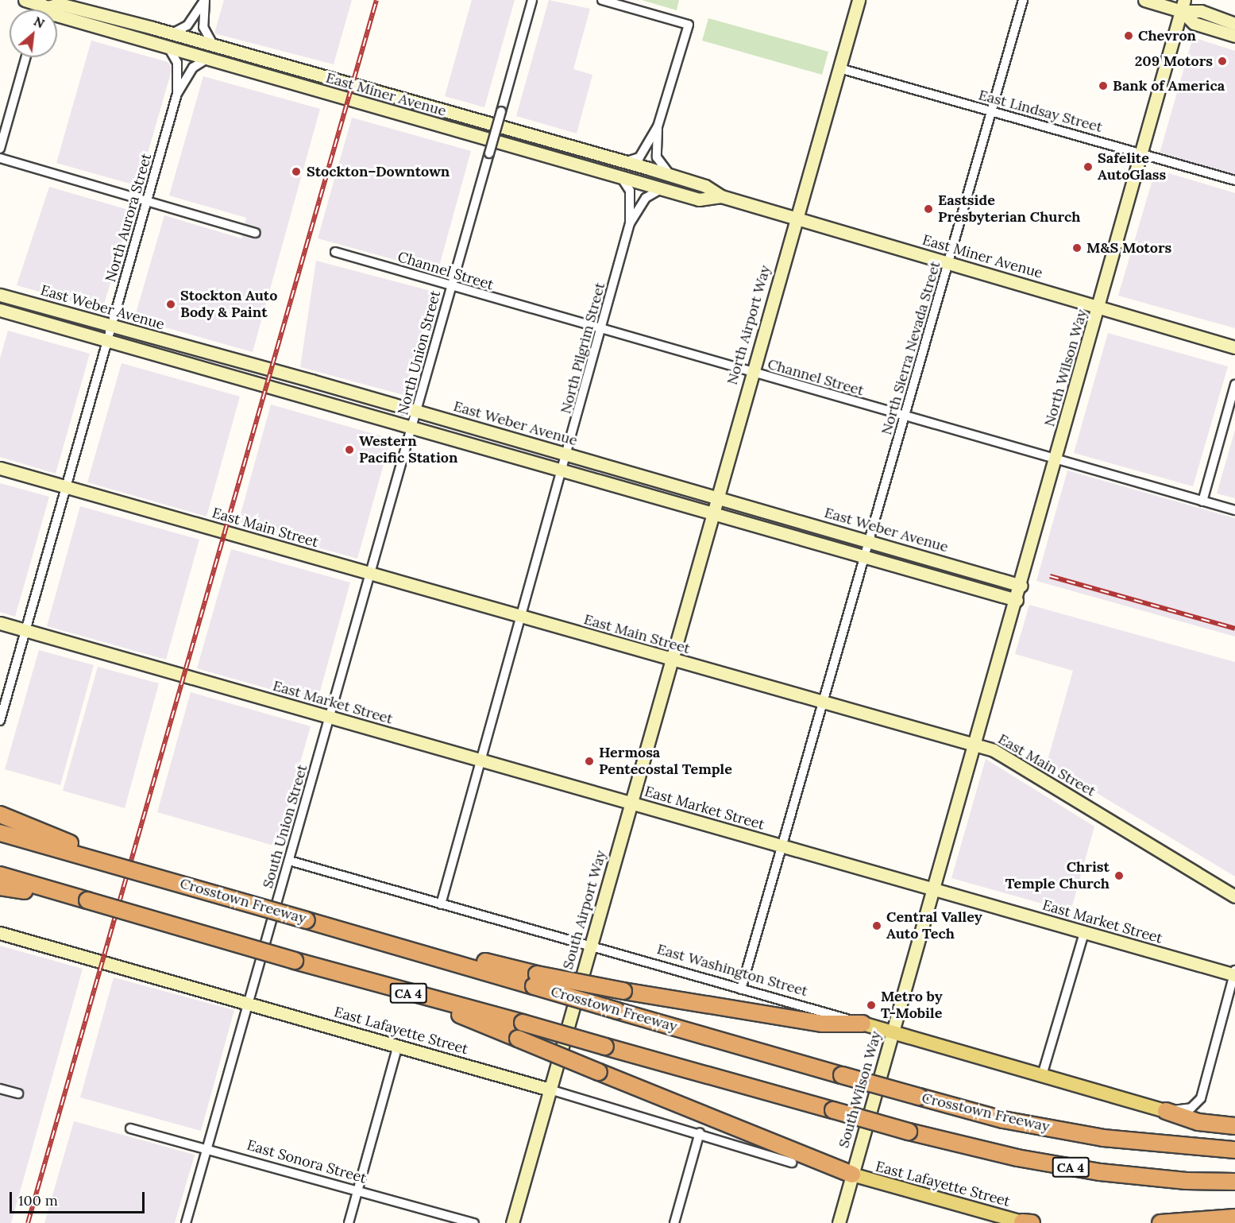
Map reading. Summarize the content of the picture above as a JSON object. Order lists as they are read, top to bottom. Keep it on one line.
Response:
{"streets":{"highway":["Crosstown Freeway","CA 4"],"main road":["East Miner Avenue","East Weber Avenue","North Airport Way","North Wilson Way","East Main Street","East Market Street","South Airport Way","East Washington Street","East Lafayette Street","South Wilson Way"],"street":["East Lindsay Street","North Aurora Street","Channel Street","North Pilgrim Street","North Sierra Nevada Street","North Union Street","South Union Street","East Sonora Street"]},"crossings":[["East Miner Avenue","North Aurora Street"],["East Miner Avenue","North Airport Way"],["East Miner Avenue","North Pilgrim Street"],["East Miner Avenue","North Sierra Nevada Street"],["East Miner Avenue","North Wilson Way"],["East Lindsay Street","North Airport Way"],["East Lindsay Street","North Sierra Nevada Street"],["East Lindsay Street","North Wilson Way"],["North Aurora Street","East Weber Avenue"],["North Aurora Street","East Main Street"],["North Aurora Street","East Market Street"],["Channel Street","North Airport Way"],["Channel Street","North Pilgrim Street"],["Channel Street","North Sierra Nevada Street"],["Channel Street","North Union Street"],["Channel Street","North Wilson Way"],["East Weber Avenue","North Airport Way"],["East Weber Avenue","North Pilgrim Street"],["East Weber Avenue","North Sierra Nevada Street"],["East Weber Avenue","North Union Street"],["East Weber Avenue","North Wilson Way"],["North Airport Way","East Main Street"],["North Airport Way","South Airport Way"],["North Pilgrim Street","East Main Street"],["North Pilgrim Street","East Market Street"],["North Pilgrim Street","East Washington Street"],["North Sierra Nevada Street","East Main Street"],["North Sierra Nevada Street","East Market Street"],["North Sierra Nevada Street","East Washington Street"],["North Union Street","East Main Street"],["North Union Street","South Union Street"],["North Wilson Way","East Main Street"],["North Wilson Way","South Wilson Way"],["East Main Street","South Union Street"],["East Main Street","South Airport Way"],["East Main Street","South Wilson Way"],["East Market Street","South Union Street"],["East Market Street","South Airport Way"],["East Market Street","South Wilson Way"],["South Union Street","East Washington Street"],["South Union Street","East Lafayette Street"],["South Union Street","East Sonora Street"],["South Airport Way","East Washington Street"],["South Airport Way","East Lafayette Street"],["East Washington Street","South Wilson Way"],["East Lafayette Street","South Wilson Way"]],"places":["Chevron","209 Motors","Bank of America","Safelite AutoGlass","Stockton–Downtown","Eastside Presbyterian Church","M&S Motors","Stockton Auto Body & Paint","Western Pacific Station","Hermosa Pentecostal Temple","Christ Temple Church","Central Valley Auto Tech","Metro by T-Mobile"],"scale_bar":"100 m","north":"top right"}
